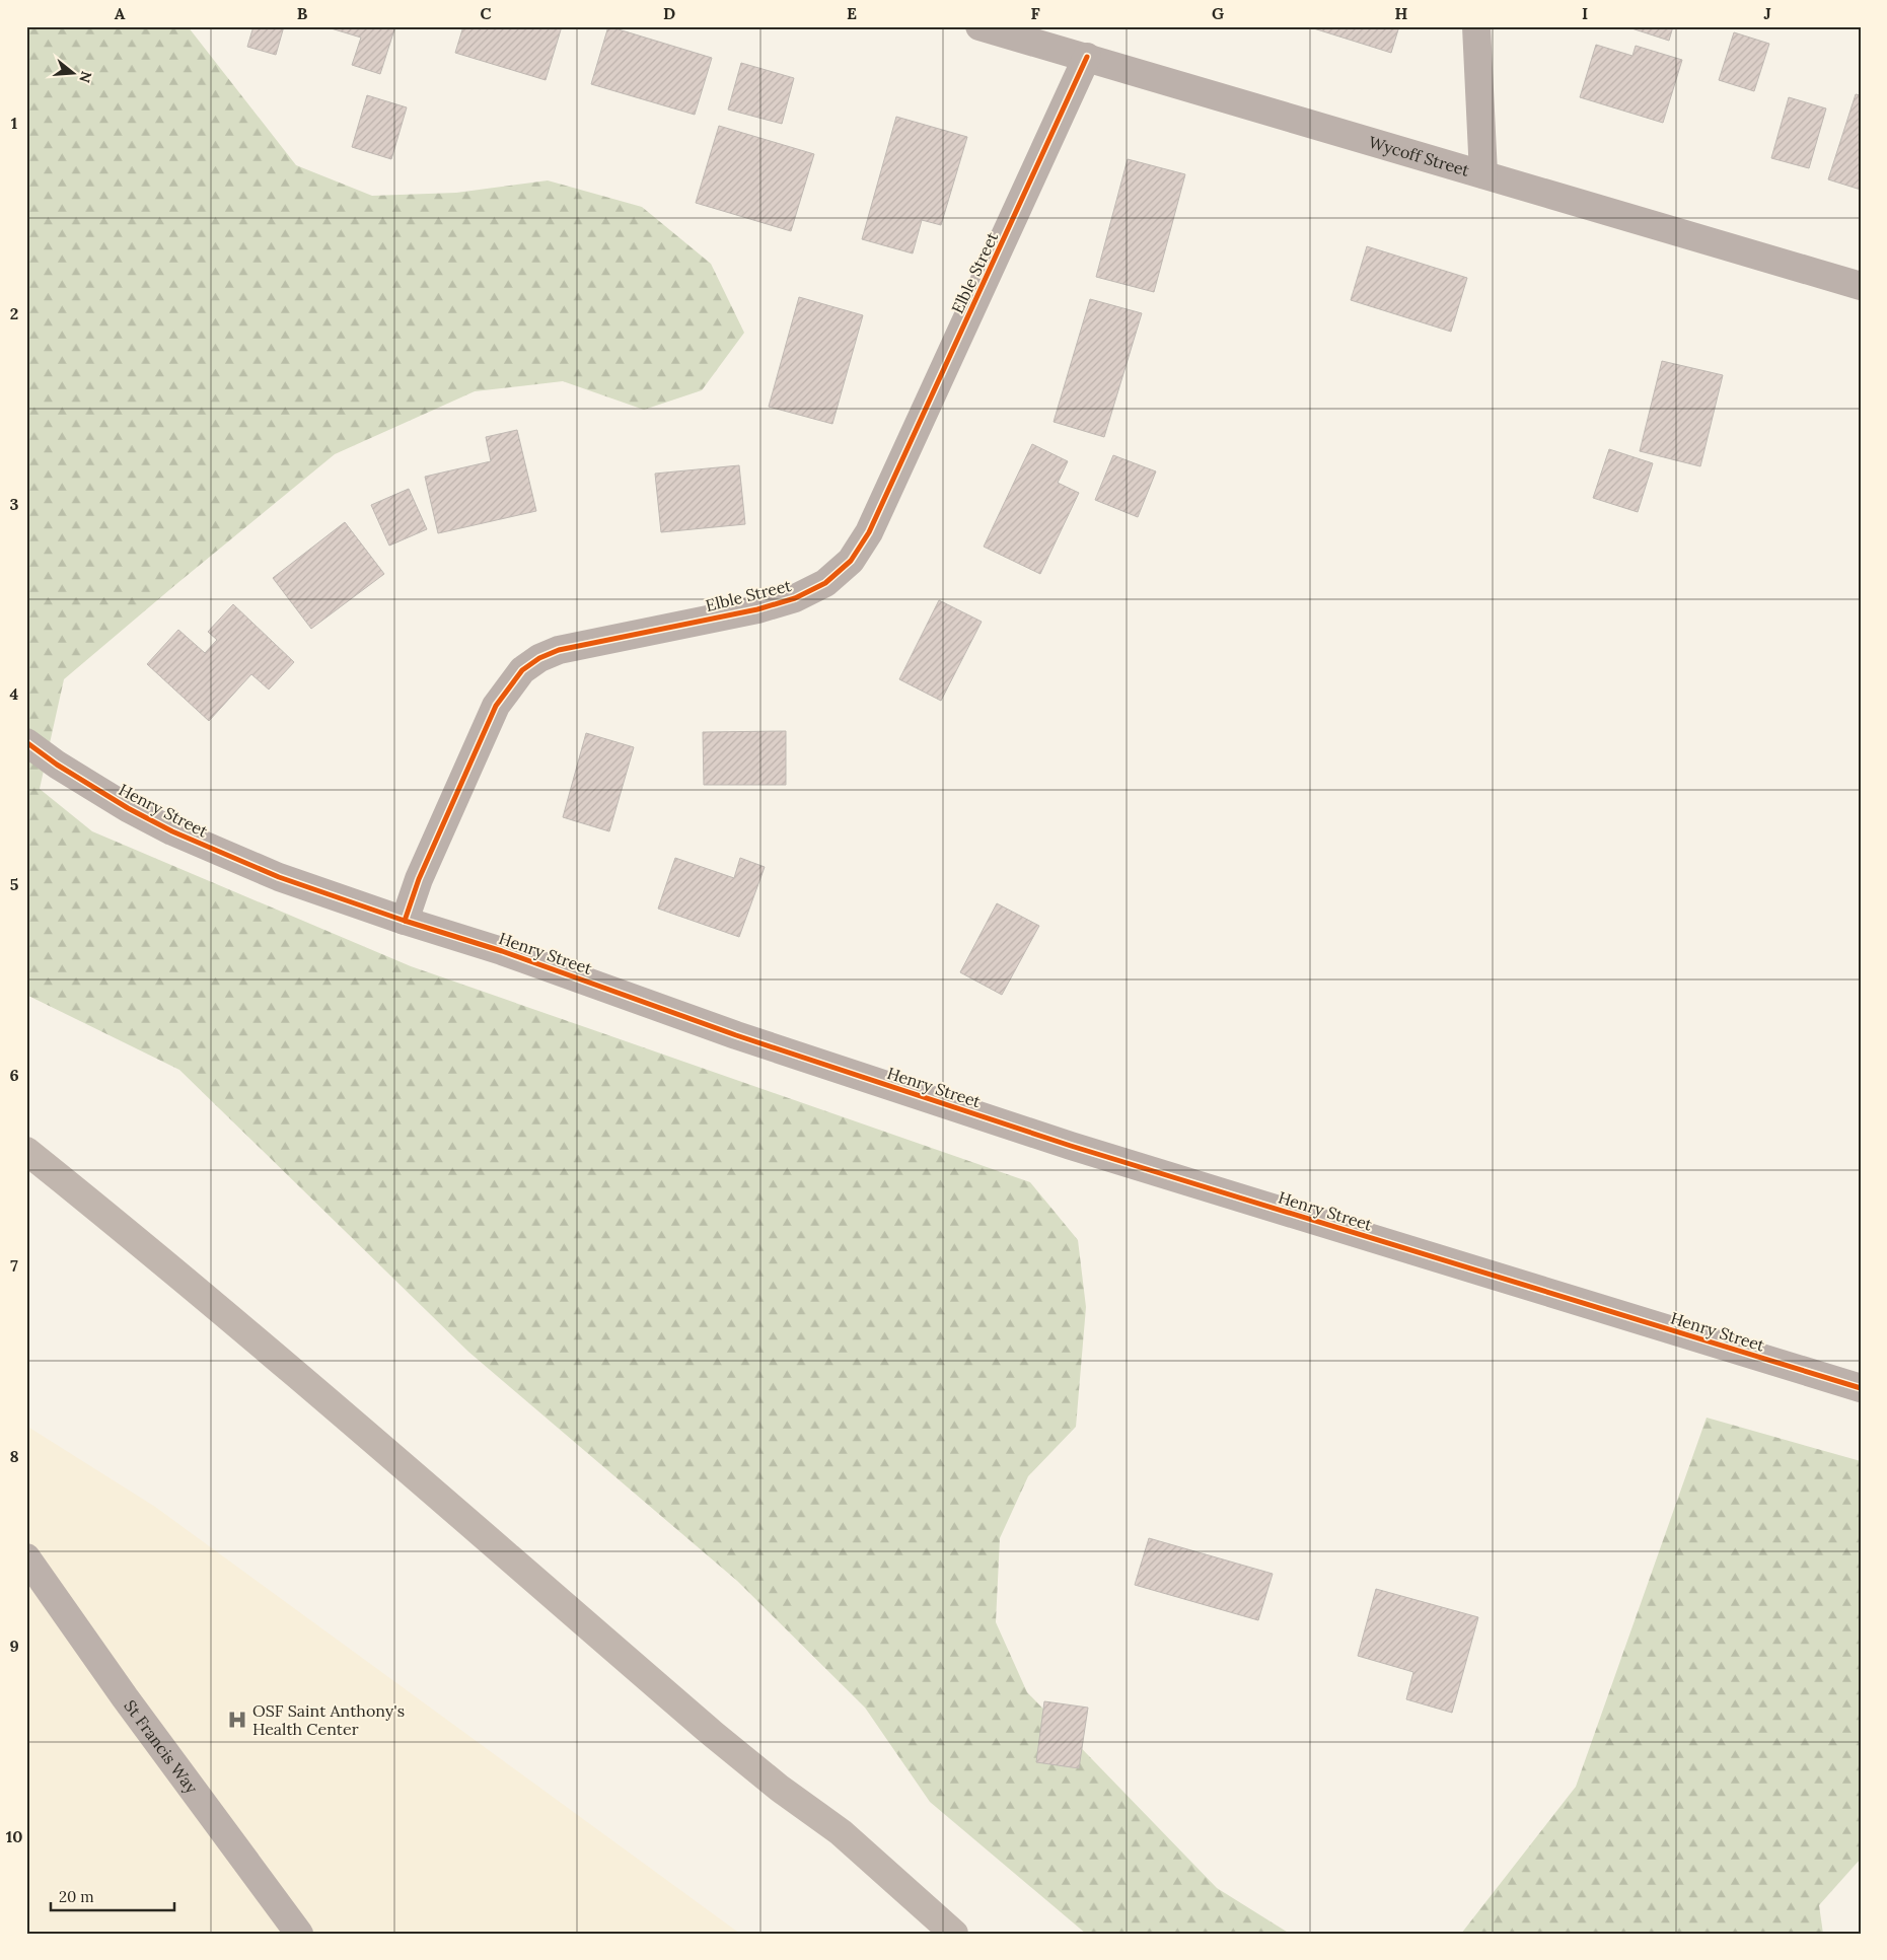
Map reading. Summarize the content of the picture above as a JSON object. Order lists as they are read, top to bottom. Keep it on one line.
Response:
{"streets":{"street":["Wycoff Street","Elble Street","Henry Street","St Francis Way"]},"crossings":[["Wycoff Street","Elble Street"],["Elble Street","Henry Street"]],"places":{"hospital":["OSF Saint Anthony's Health Center"]},"scale_bar":"20 m","north":"right","grid":{"columns":["A","B","C","D","E","F","G","H","I","J"],"rows":["1","2","3","4","5","6","7","8","9","10"]}}
